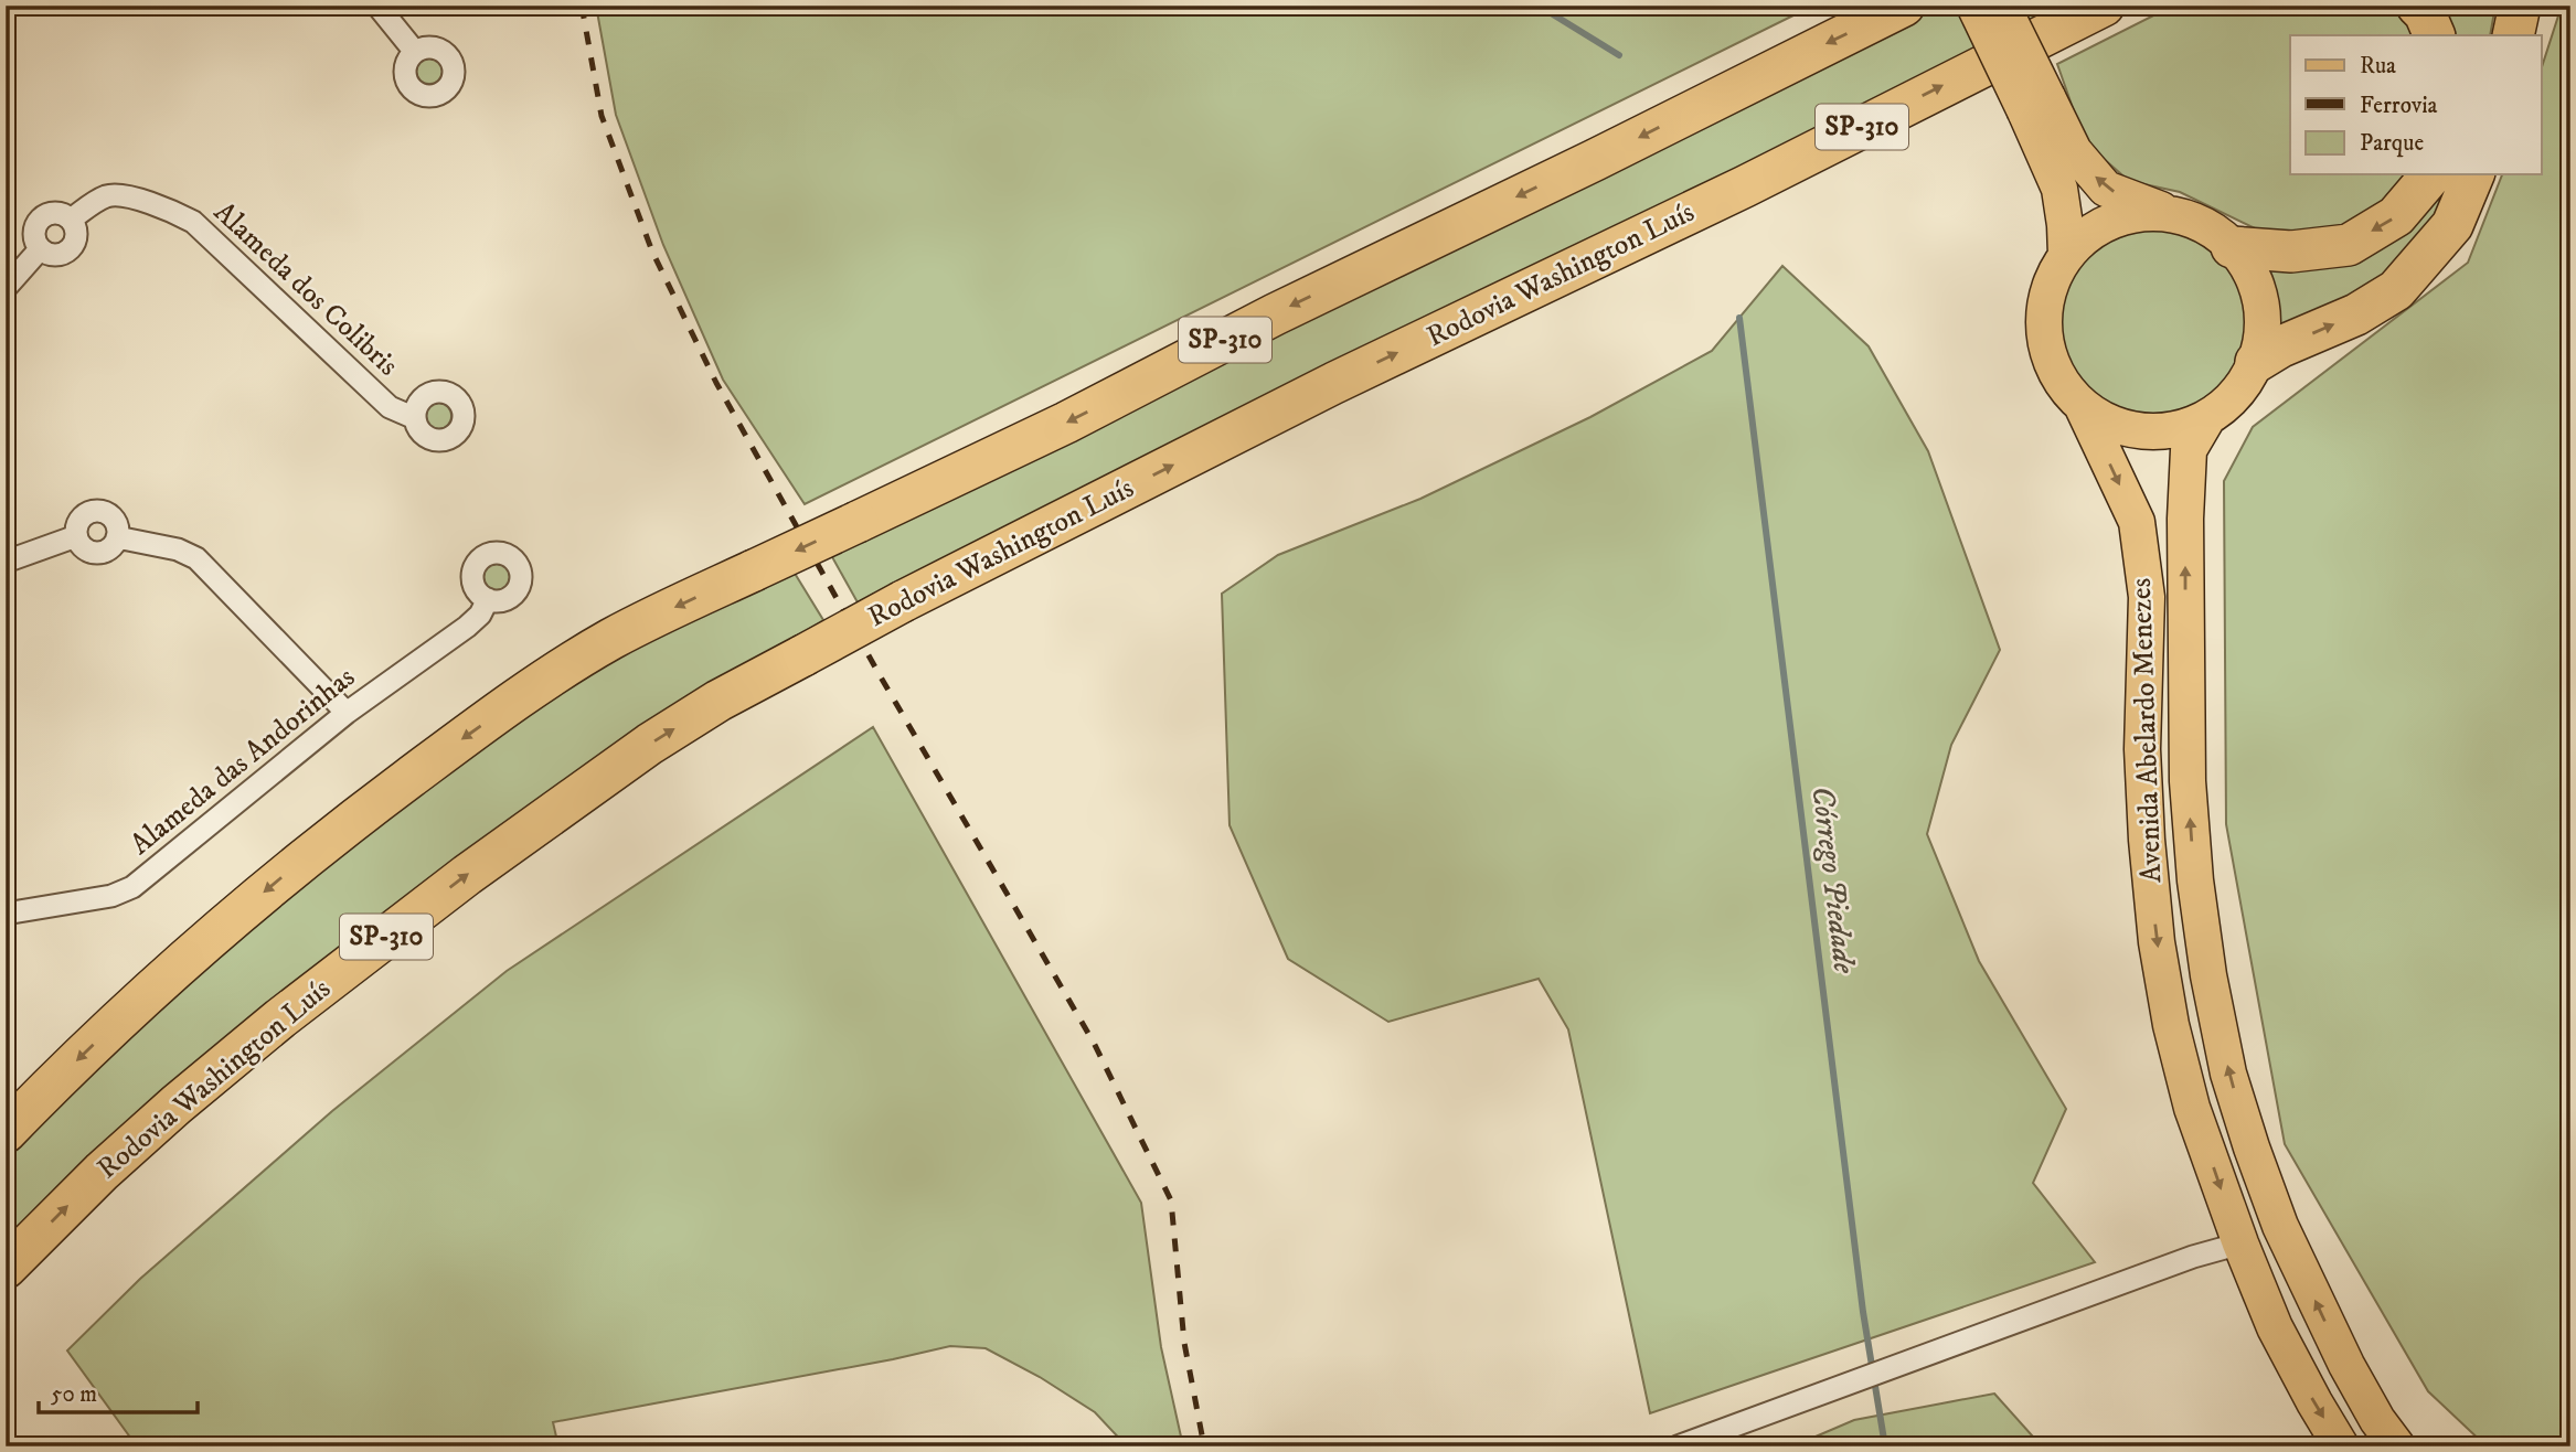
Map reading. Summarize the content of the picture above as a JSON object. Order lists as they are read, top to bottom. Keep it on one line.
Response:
{"streets":{"highway":["SP-310","Rodovia Washington Luís"],"main road":["Avenida Abelardo Menezes"],"street":["Alameda dos Colibris","Alameda das Andorinhas"]},"water":["Córrego Piedade"],"legend":["Rua","Ferrovia","Parque"],"scale_bar":"50 m"}
